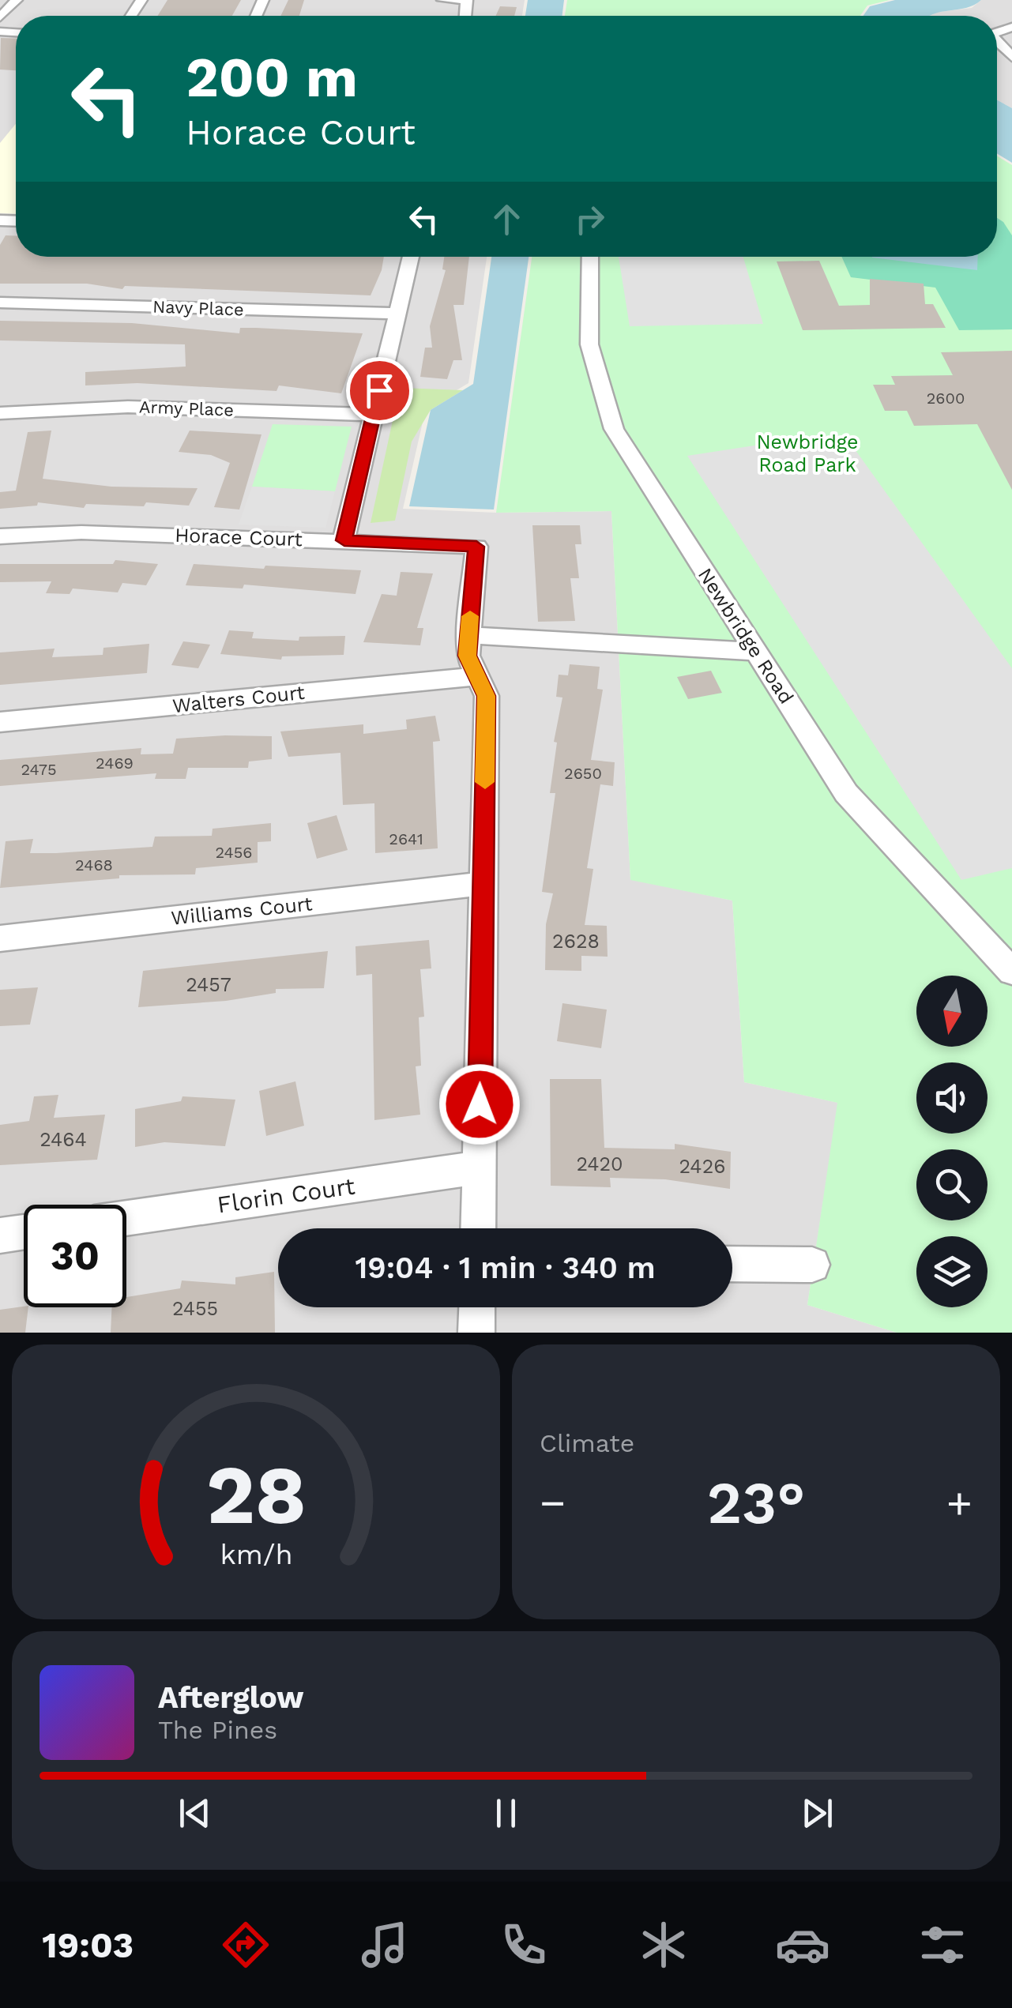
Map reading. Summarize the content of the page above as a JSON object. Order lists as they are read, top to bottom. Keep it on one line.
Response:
{"streets":{"street":["Navy Place","Army Place","Horace Court","Newbridge Road","Walters Court","Williams Court","Florin Court"]},"parks":["Newbridge Road Park"],"house_numbers":["2600","2469","2475","2650","2641","2456","2468","2628","2457","2464","2420","2426","2455"],"north":"bottom","page":{"turn":["200 m","Horace Court"],"limit":"30","trip":"19:04 · 1 min · 340 m","tile":"Climate","heat":["−","23°","+"],"song":["Afterglow","The Pines"],"tabs":"19:03","gauge":["28","km/h"]}}
